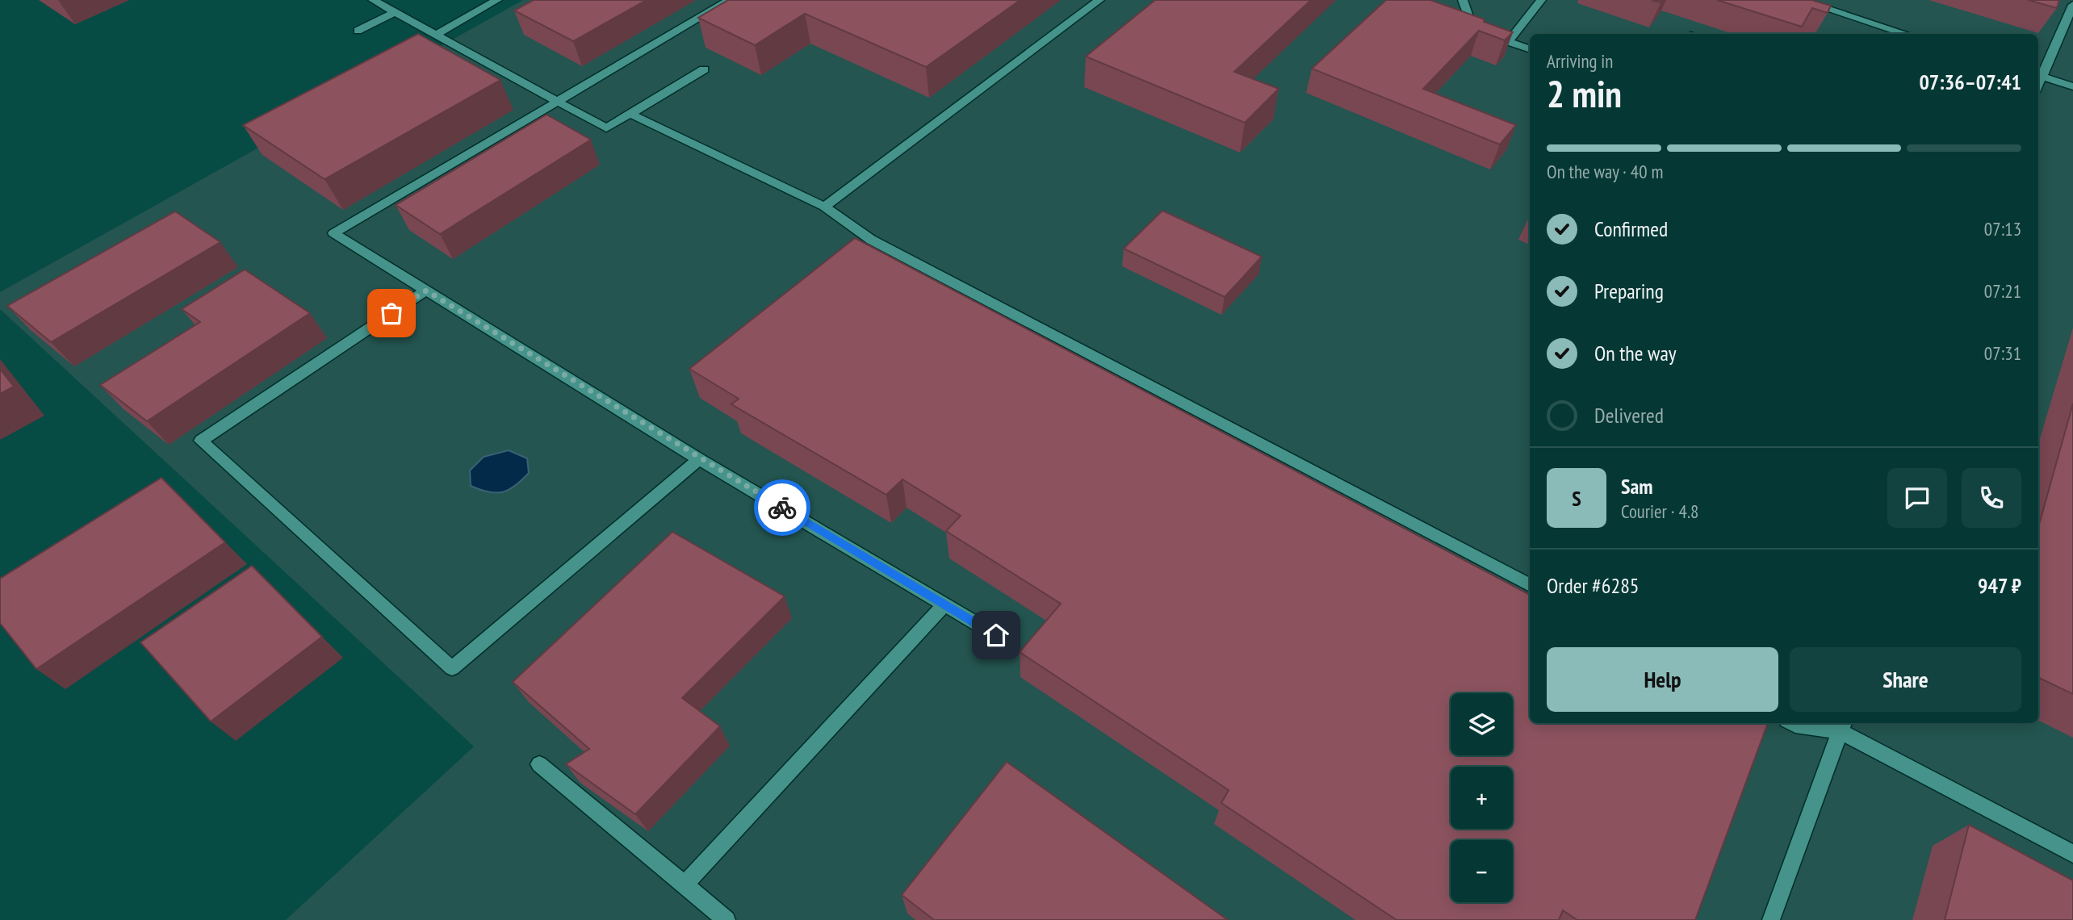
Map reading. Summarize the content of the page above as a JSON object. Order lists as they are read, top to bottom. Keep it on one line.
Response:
{"page":{"heading":["2 min","Arriving in","07:36–07:41"],"panel":["Sam","Courier · 4.8","Order #6285","947 ₽"],"bar":"On the way · 40 m","list":[["Confirmed","07:13"],["Preparing","07:21"],["On the way","07:31"],"Delivered"],"round":"S","buttons":["Help","Share"],"map_buttons":["+","−"]}}
